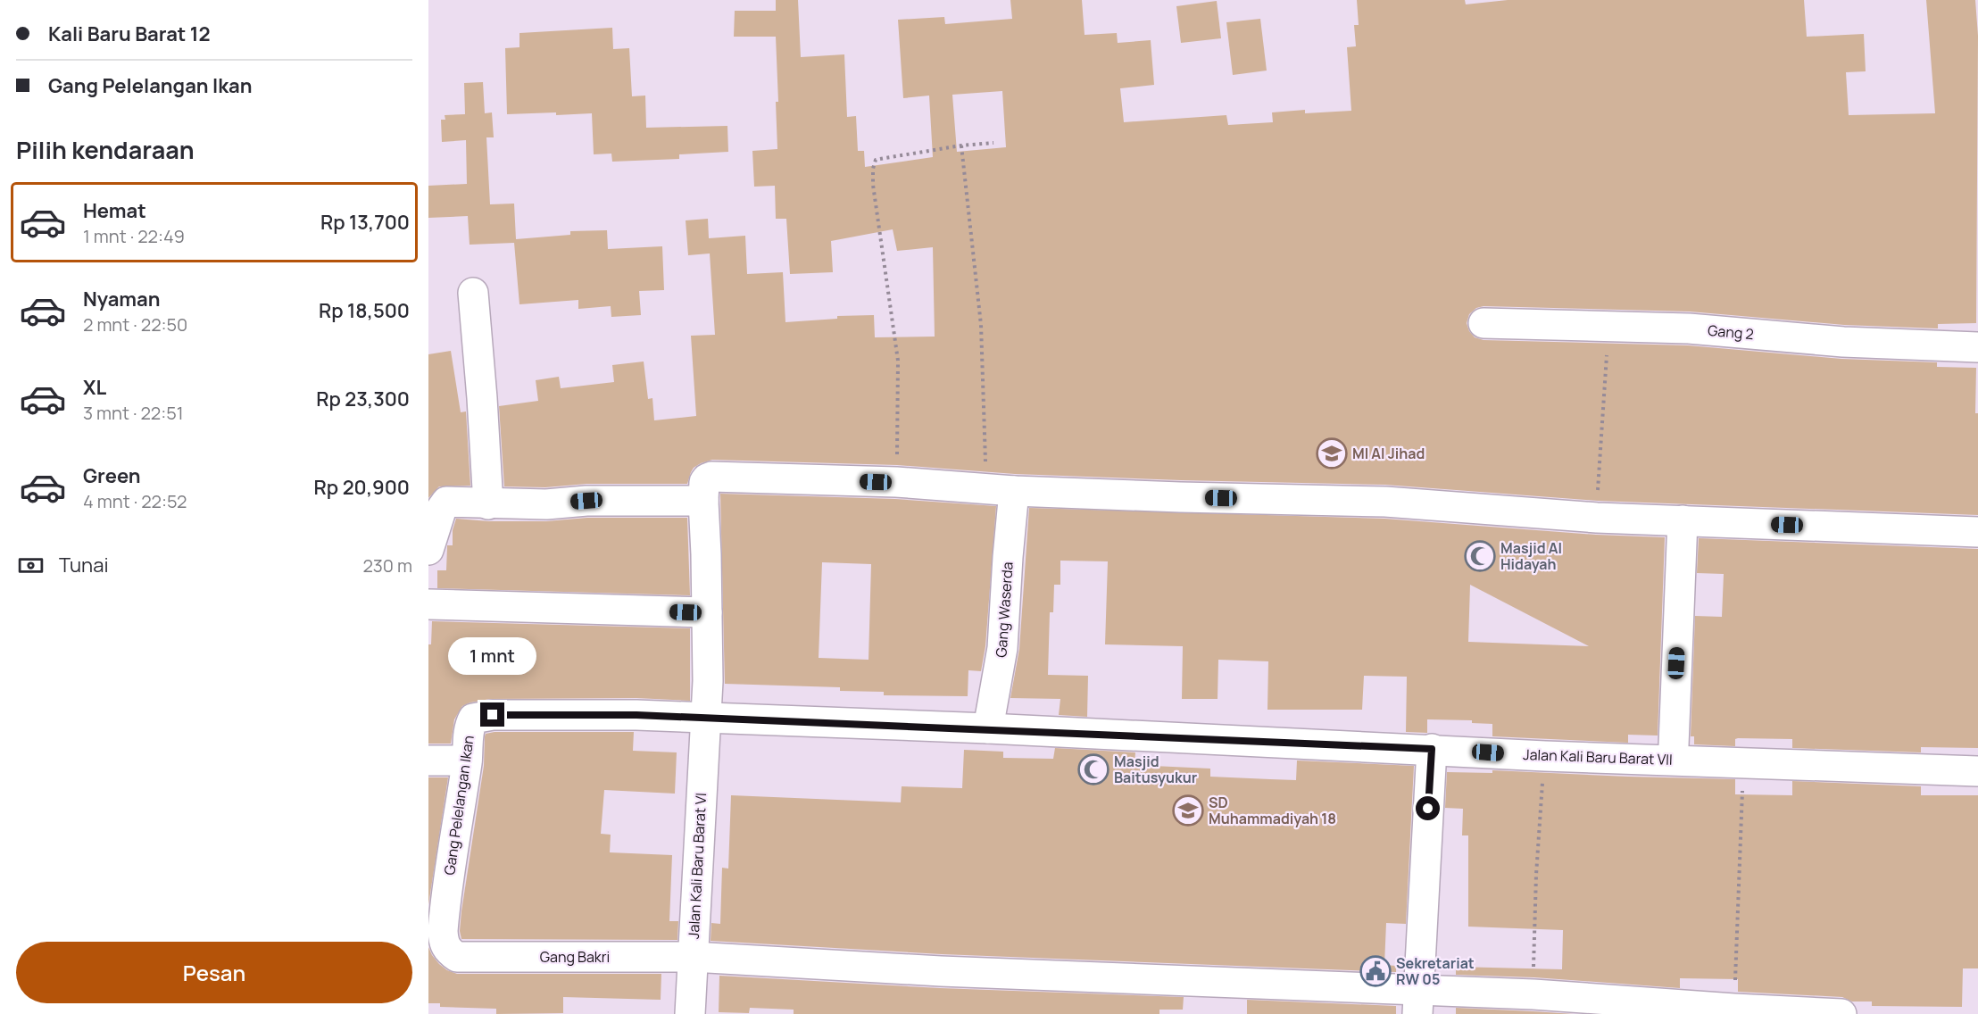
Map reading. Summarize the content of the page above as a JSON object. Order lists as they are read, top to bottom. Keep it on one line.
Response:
{"streets":{"street":["Gang 2","Gang Waserda","Jalan Kali Baru Barat VII","Gang Pelelangan Ikan","Jalan Kali Baru Barat VI","Gang Bakri"]},"crossings":[["Gang Waserda","Jalan Kali Baru Barat VII"],["Jalan Kali Baru Barat VII","Gang Pelelangan Ikan"],["Jalan Kali Baru Barat VII","Jalan Kali Baru Barat VI"],["Gang Pelelangan Ikan","Jalan Kali Baru Barat VI"],["Gang Pelelangan Ikan","Gang Bakri"],["Jalan Kali Baru Barat VI","Gang Bakri"]],"places":{"school or university":["MI Al Jihad","SD Muhammadiyah 18"],"mosque":["Masjid Al Hidayah","Masjid Baitusyukur"],"public building":["Sekretariat RW 05"]},"page":{"banner":["Kali Baru Barat 12","Gang Pelelangan Ikan"],"heading":"Pilih kendaraan","list":[{"name":"Hemat","note":"1 mnt · 22:49","value":"Rp 13,700"},{"name":"Nyaman","note":"2 mnt · 22:50","value":"Rp 18,500"},{"name":"XL","note":"3 mnt · 22:51","value":"Rp 23,300"},{"name":"Green","note":"4 mnt · 22:52","value":"Rp 20,900"}],"pay":["Tunai","230 m"],"bubble":"1 mnt","buttons":"Pesan"}}
